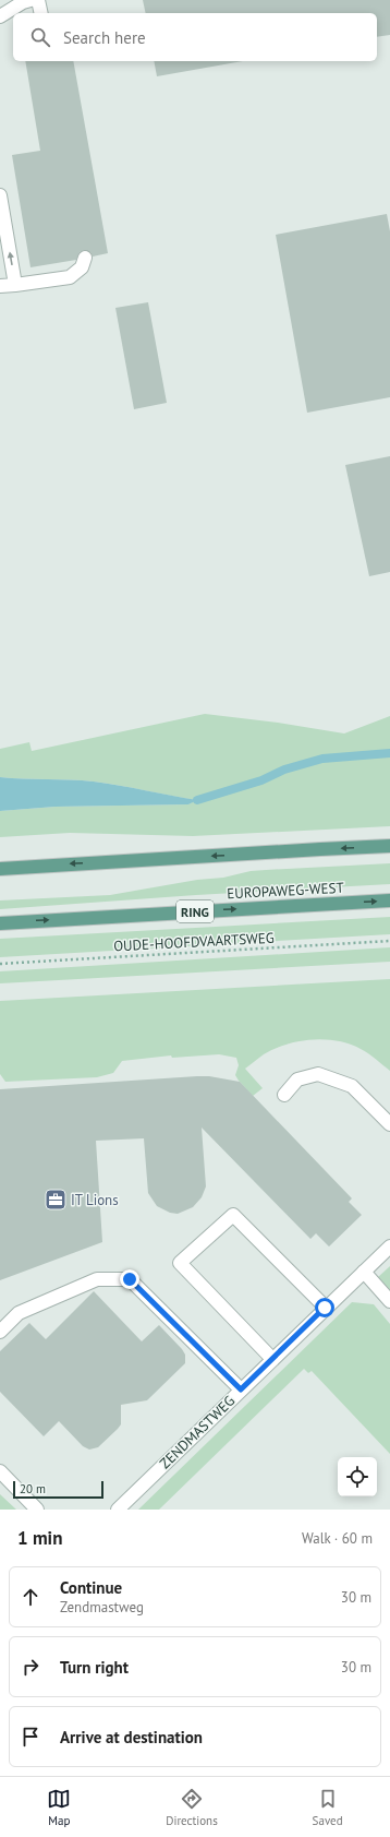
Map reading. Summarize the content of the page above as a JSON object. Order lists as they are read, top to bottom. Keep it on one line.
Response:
{"streets":{"main road":["EUROPAWEG-WEST","RING"],"street":["ZENDMASTWEG"],"path":["OUDE-HOOFDVAARTSWEG"]},"places":{"office":["IT Lions"]},"scale_bar":"20 m","page":{"search":"Search here","scale":"20 m","heading":["1 min","Walk · 60 m"],"list":[["Continue","Zendmastweg","30 m"],["Turn right","30 m"],"Arrive at destination"],"nav":["Map","Directions","Saved"]}}
